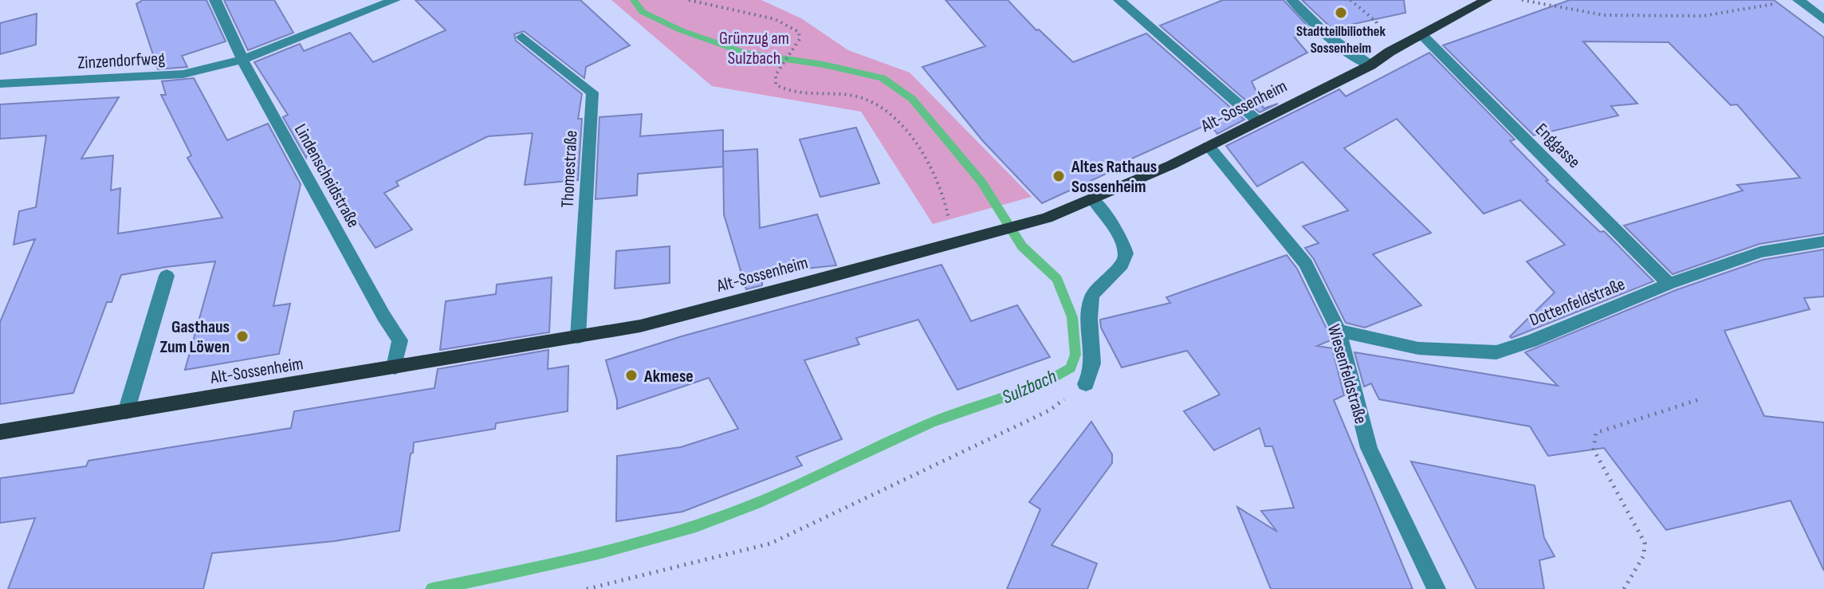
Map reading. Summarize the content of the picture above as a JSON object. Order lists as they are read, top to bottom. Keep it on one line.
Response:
{"streets":{"main road":["Alt-Sossenheim"],"street":["Zinzendorfweg","Enggasse","Thomestraße","Lindenscheidstraße","Dottenfeldstraße","Wiesenfeldstraße"]},"crossings":[["Zinzendorfweg","Lindenscheidstraße"],["Alt-Sossenheim","Enggasse"],["Alt-Sossenheim","Thomestraße"],["Alt-Sossenheim","Lindenscheidstraße"],["Alt-Sossenheim","Wiesenfeldstraße"],["Enggasse","Dottenfeldstraße"],["Dottenfeldstraße","Wiesenfeldstraße"]],"water":["Sulzbach"],"parks":["Grünzug am Sulzbach"],"places":["Stadtteilbiliothek Sossenheim","Altes Rathaus Sossenheim","Gasthaus Zum Löwen","Akmese"]}
